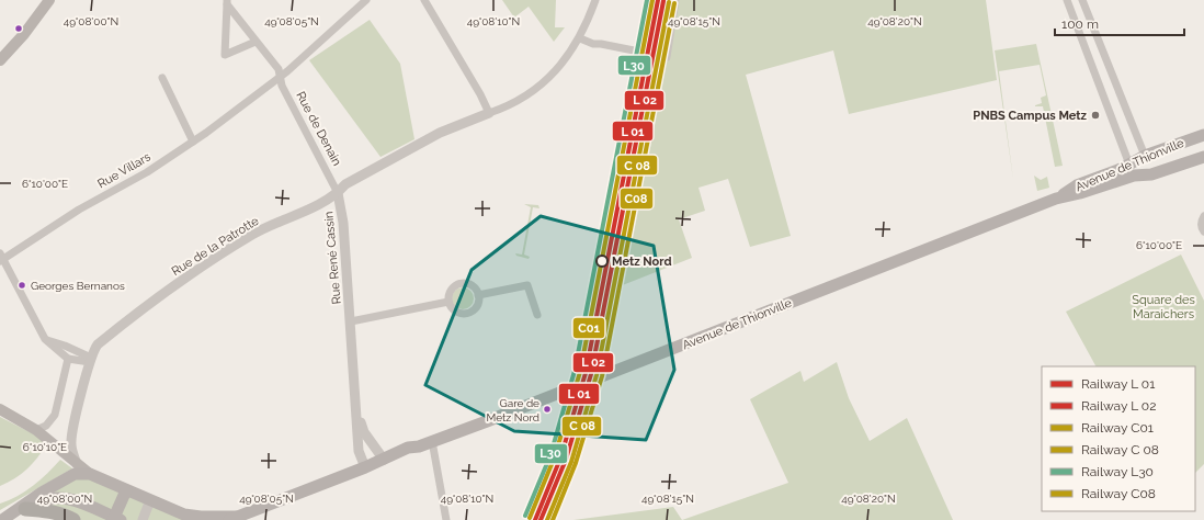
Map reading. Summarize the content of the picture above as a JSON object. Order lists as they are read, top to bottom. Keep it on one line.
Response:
{"streets":{"main road":["Avenue de Thionville"],"street":["Rue de Denain","Rue Villars","Rue de la Patrotte","Rue René Cassin"]},"crossings":[["Rue de Denain","Rue Villars"],["Rue de Denain","Rue de la Patrotte"],["Rue de Denain","Rue René Cassin"],["Avenue de Thionville","Rue René Cassin"],["Rue de la Patrotte","Rue René Cassin"]],"parks":["Square des Maraichers"],"places":["PNBS Campus Metz","Metz Nord","Georges Bernanos","Gare de Metz Nord"],"lines":["rail line C01","rail line L30","rail line C08"],"legend":["Railway L 01","Railway L 02","Railway C01","Railway C 08","Railway L30","Railway C08"],"scale_bar":"100 m","coordinates":["49°08'00\"N","49°08'05\"N","49°08'10\"N","49°08'15\"N","49°08'20\"N","6°10'00\"E","6°10'10\"E"]}
